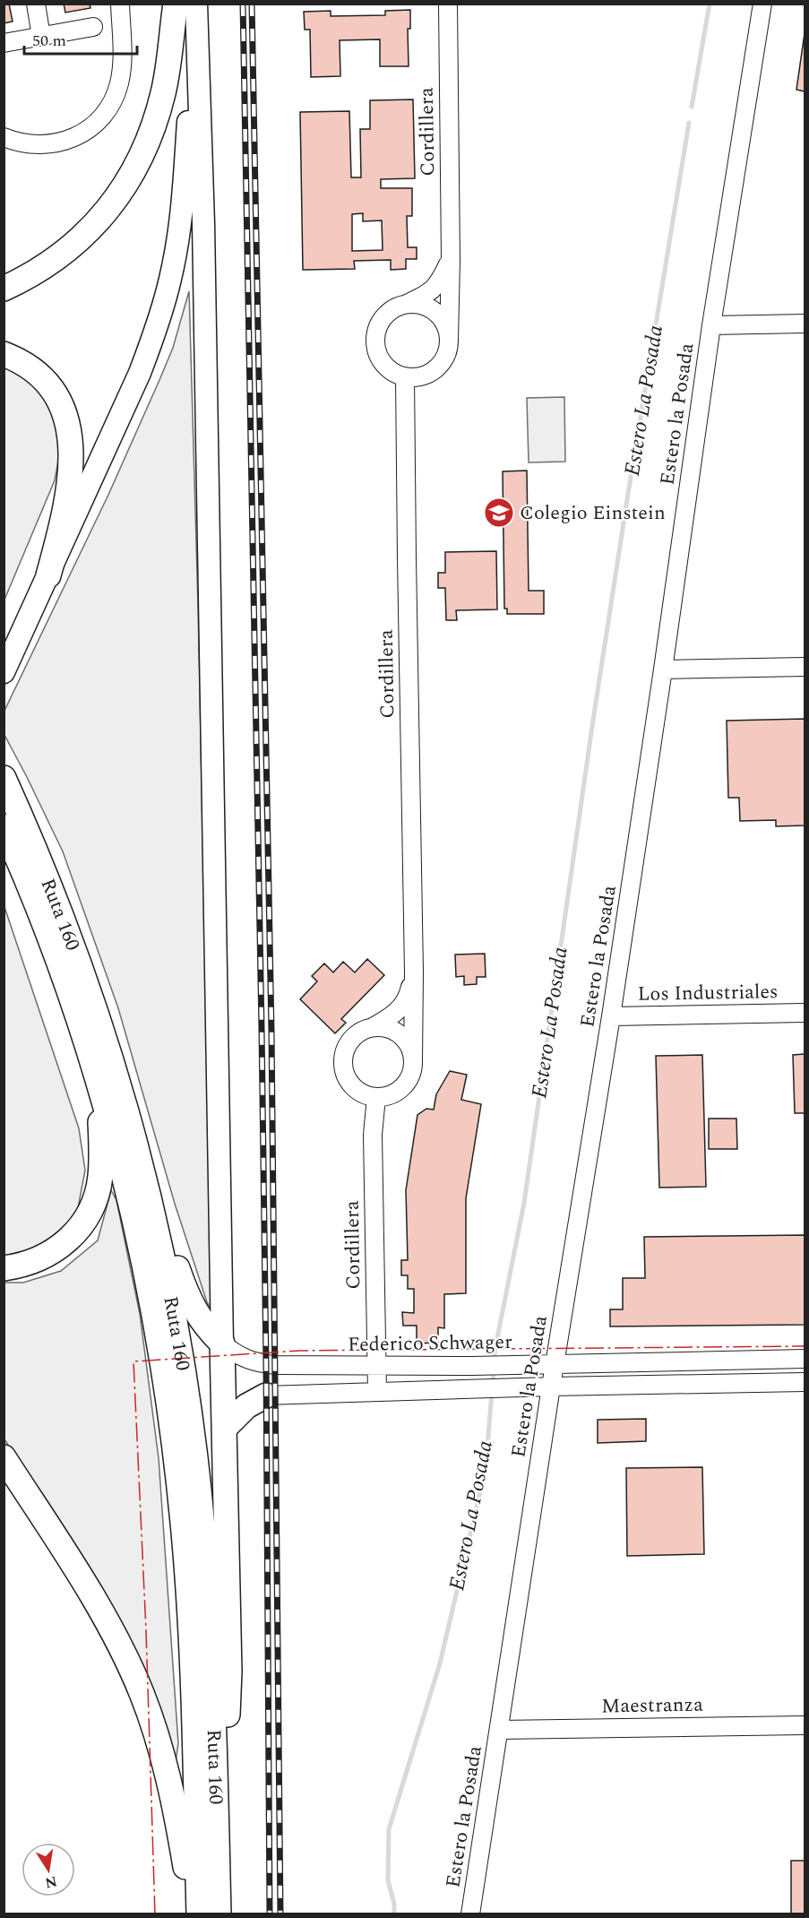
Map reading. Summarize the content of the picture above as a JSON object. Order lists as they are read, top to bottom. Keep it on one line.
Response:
{"streets":{"highway":["Ruta 160"],"street":["Cordillera","Estero la Posada","Los Industriales","Federico Schwager","Maestranza"]},"crossings":[["Cordillera","Federico Schwager"],["Estero la Posada","Los Industriales"],["Estero la Posada","Federico Schwager"],["Estero la Posada","Maestranza"]],"water":["Estero La Posada"],"places":{"school or university":["Colegio Einstein"]},"scale_bar":"50 m","north":"bottom"}
